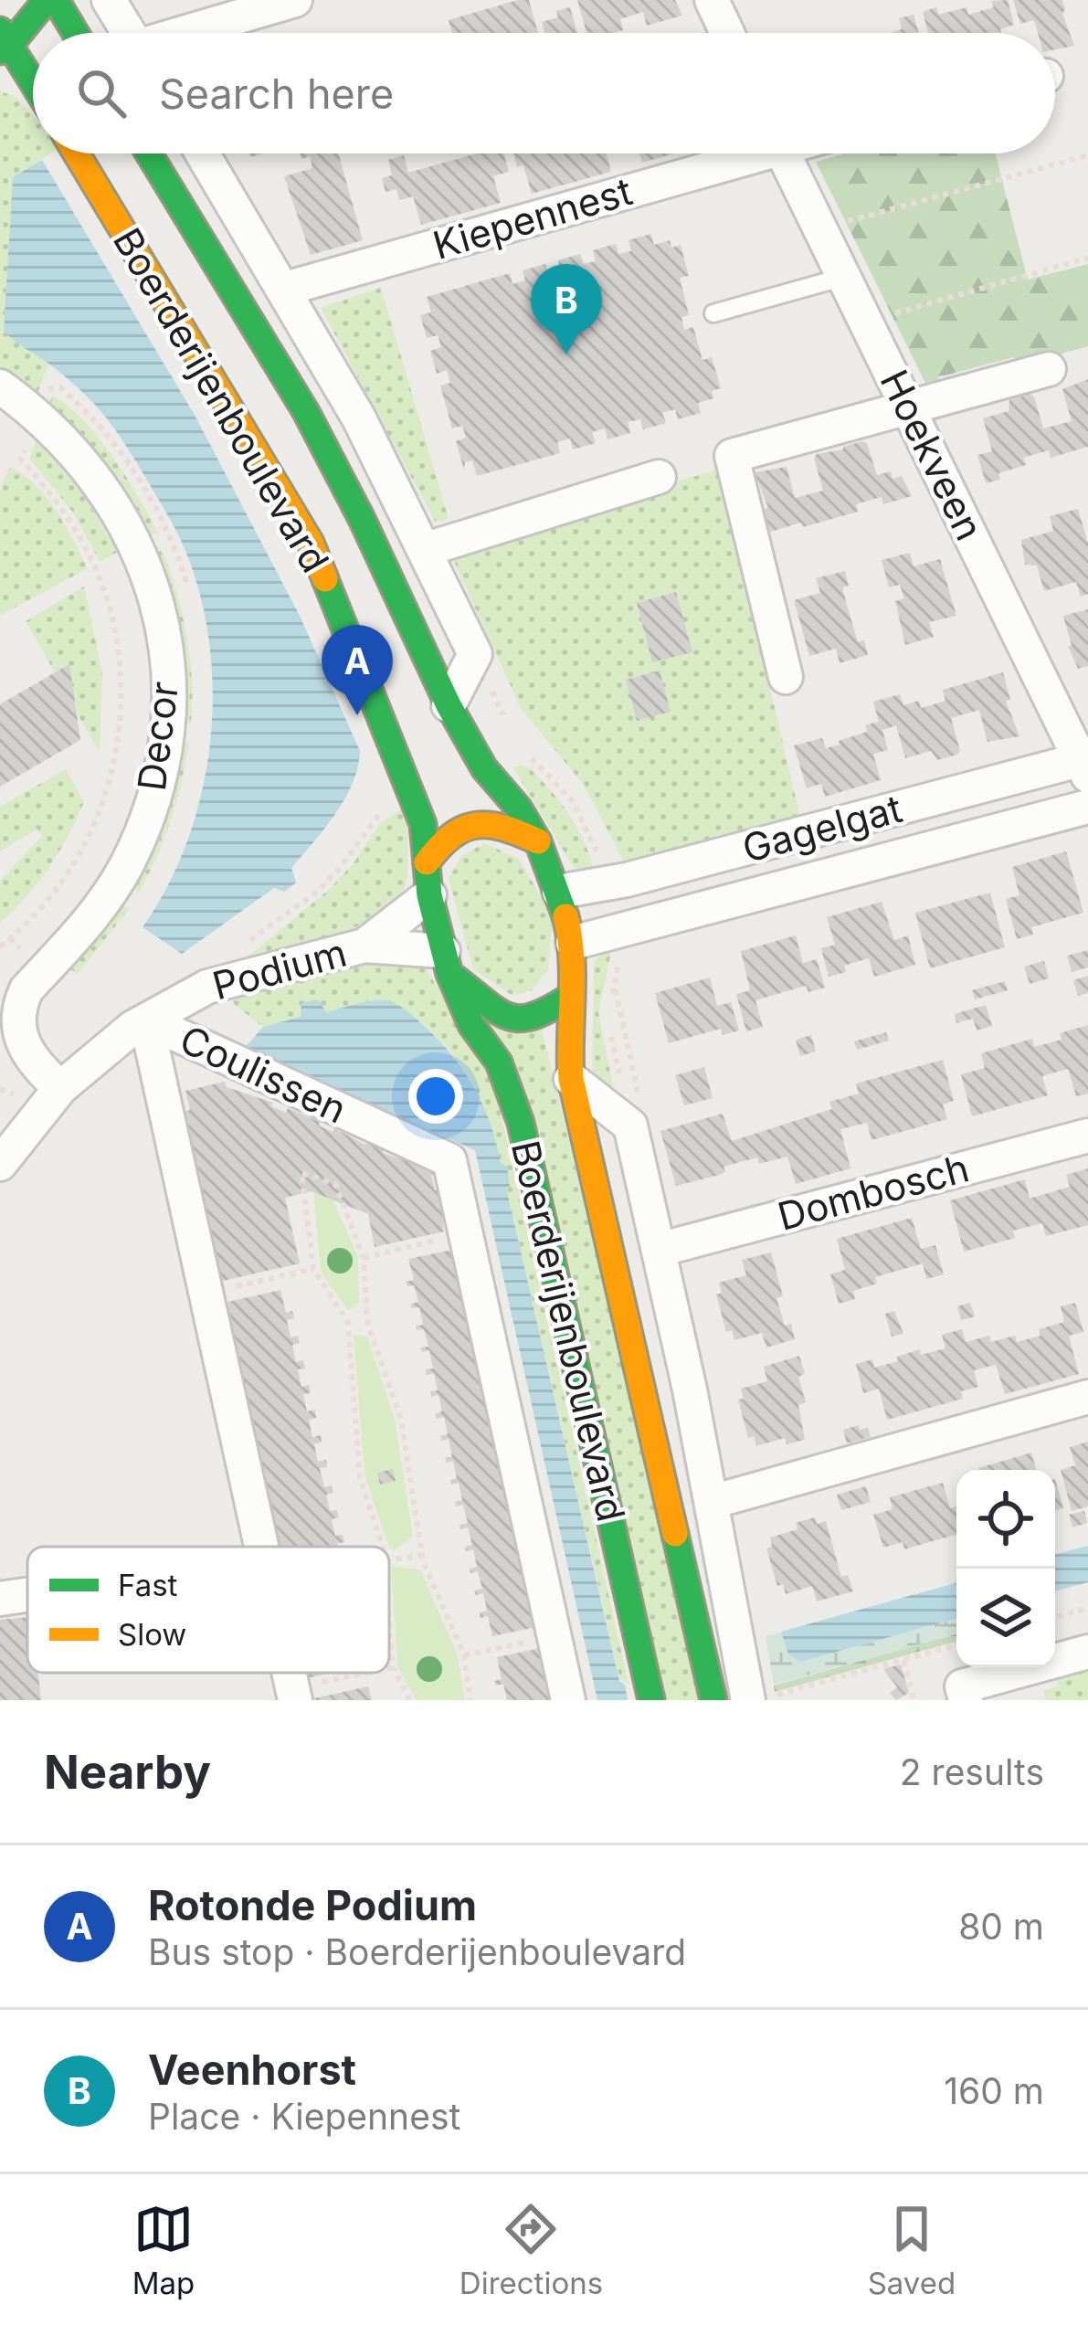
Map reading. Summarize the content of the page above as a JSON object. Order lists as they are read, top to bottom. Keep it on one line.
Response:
{"streets":{"main road":["Boerderijenboulevard"],"street":["Kiepennest","Hoekveen","Decor","Gagelgat","Podium","Coulissen","Dombosch"]},"crossings":[["Boerderijenboulevard","Gagelgat"],["Boerderijenboulevard","Podium"],["Hoekveen","Gagelgat"],["Decor","Podium"],["Gagelgat","Podium"],["Podium","Coulissen"]],"legend":["Fast","Slow"],"page":{"search":"Search here","pins":["B","A"],"heading":["Nearby","2 results"],"list":[{"mark":"A","name":"Rotonde Podium","note":"Bus stop · Boerderijenboulevard","value":"80 m"},{"mark":"B","name":"Veenhorst","note":"Place · Kiepennest","value":"160 m"}],"nav":["Map","Directions","Saved"]}}
